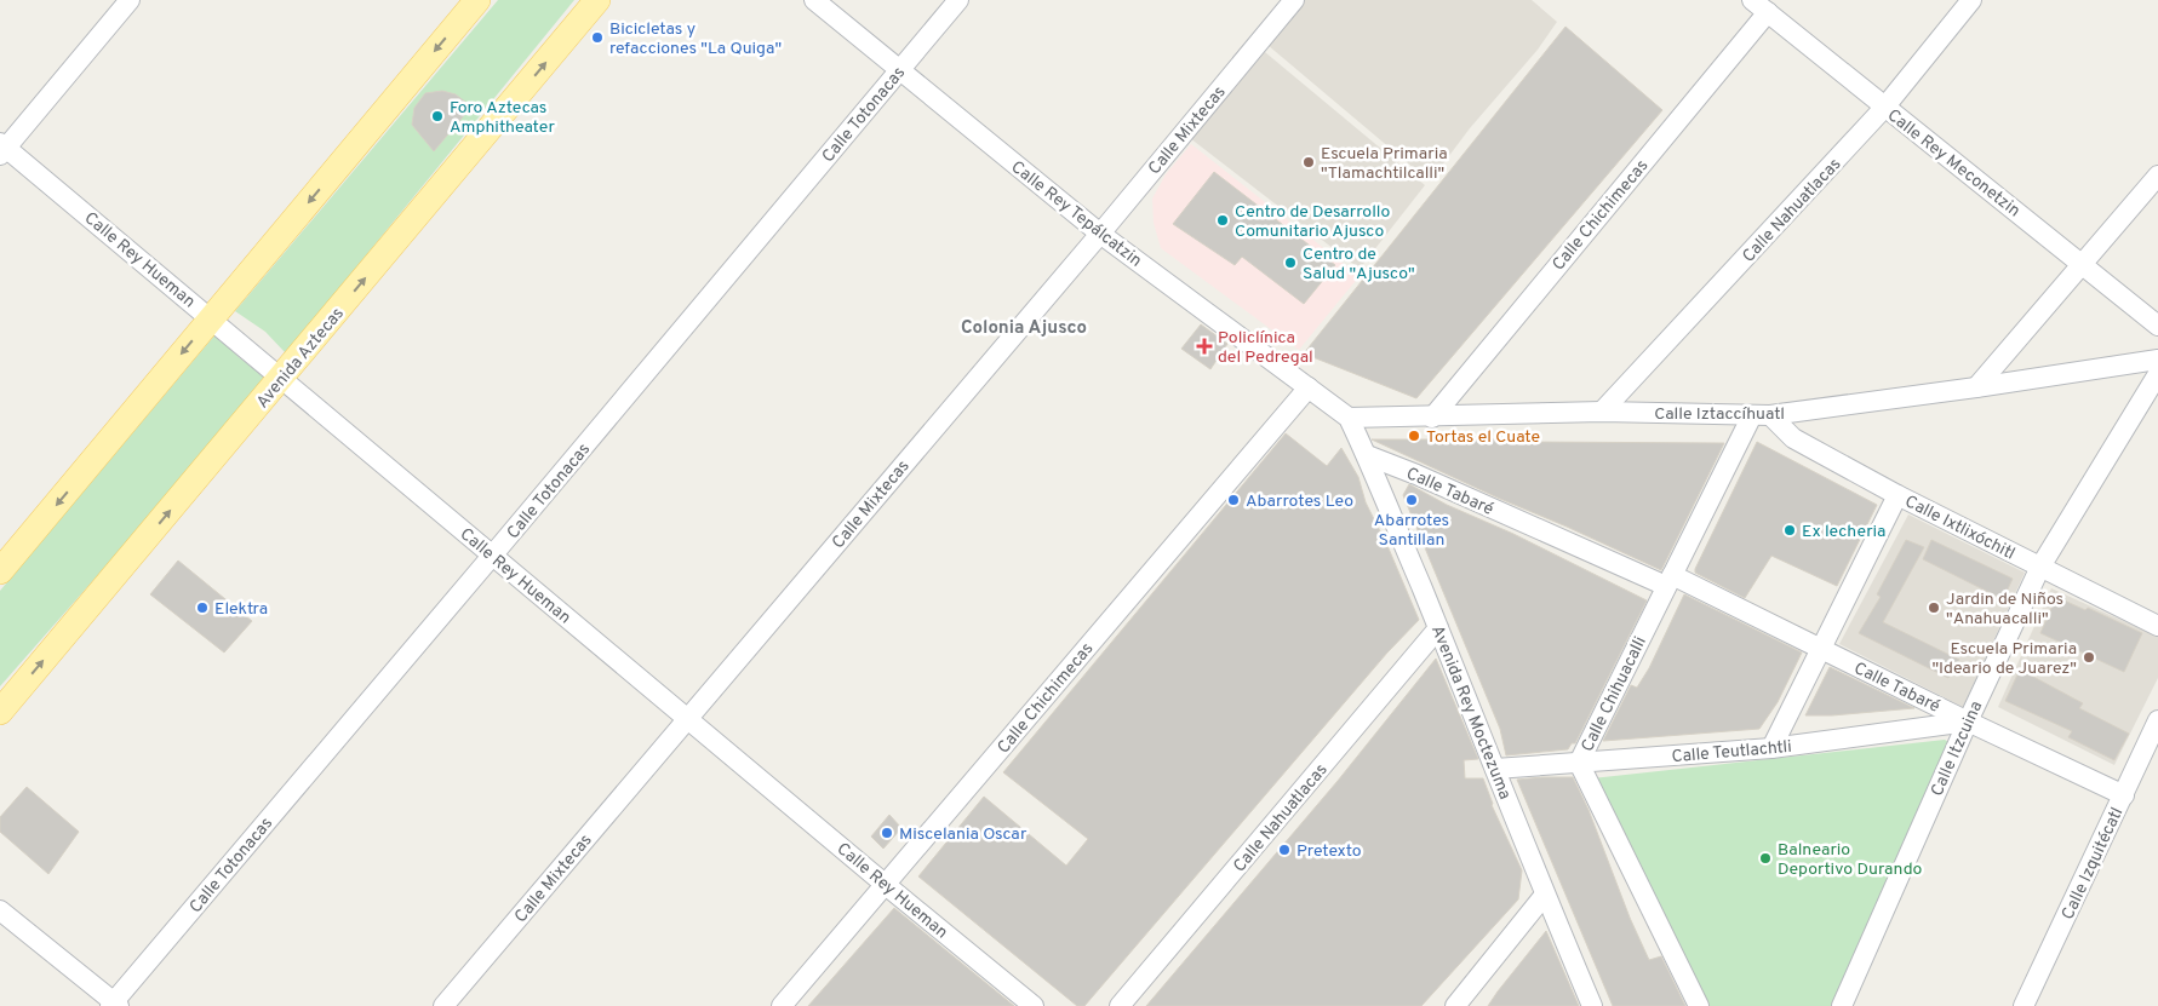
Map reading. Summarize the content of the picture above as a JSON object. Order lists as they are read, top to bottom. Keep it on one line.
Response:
{"streets":{"main road":["Avenida Aztecas"],"street":["Calle Totonacas","Calle Mixtecas","Calle Rey Meconetzin","Calle Nahuatlacas","Calle Rey Tepálcatzin","Calle Chichimecas","Calle Rey Hueman","Calle Iztaccíhuatl","Calle Tabaré","Calle Ixtlixóchitl","Calle Chihuacalli","Avenida Rey Moctezuma","Calle Itzcuina","Calle Teutlachtli","Calle Izquitécatl"]},"crossings":[["Calle Totonacas","Calle Rey Tepálcatzin"],["Calle Totonacas","Calle Rey Hueman"],["Calle Mixtecas","Calle Rey Tepálcatzin"],["Calle Mixtecas","Calle Rey Hueman"],["Calle Rey Meconetzin","Calle Nahuatlacas"],["Calle Rey Meconetzin","Calle Chichimecas"],["Calle Nahuatlacas","Calle Iztaccíhuatl"],["Calle Nahuatlacas","Avenida Rey Moctezuma"],["Calle Rey Tepálcatzin","Calle Chichimecas"],["Calle Rey Tepálcatzin","Calle Iztaccíhuatl"],["Calle Rey Tepálcatzin","Avenida Rey Moctezuma"],["Calle Chichimecas","Calle Rey Hueman"],["Calle Chichimecas","Calle Iztaccíhuatl"],["Calle Rey Hueman","Avenida Aztecas"],["Calle Iztaccíhuatl","Calle Ixtlixóchitl"],["Calle Iztaccíhuatl","Calle Chihuacalli"],["Calle Iztaccíhuatl","Avenida Rey Moctezuma"],["Calle Tabaré","Calle Chihuacalli"],["Calle Tabaré","Avenida Rey Moctezuma"],["Calle Tabaré","Calle Itzcuina"],["Calle Tabaré","Calle Teutlachtli"],["Calle Tabaré","Calle Izquitécatl"],["Calle Ixtlixóchitl","Calle Chihuacalli"],["Calle Ixtlixóchitl","Calle Itzcuina"],["Calle Chihuacalli","Calle Teutlachtli"],["Avenida Rey Moctezuma","Calle Teutlachtli"],["Calle Itzcuina","Calle Teutlachtli"]],"districts":["Colonia Ajusco"],"places":{"other":["Bicicletas y refacciones \"La Quiga\"","Foro Aztecas Amphitheater","Escuela Primaria \"Tlamachtilcalli\"","Centro de Desarrollo Comunitario Ajusco","Centro de Salud \"Ajusco\"","Tortas el Cuate","Abarrotes Leo","Abarrotes Santillan","Ex lecheria","Elektra","Jardin de Niños \"Anahuacalli\"","Escuela Primaria \"Ideario de Juarez\"","Miscelania Oscar","Pretexto","Balneario Deportivo Durando"],"health":["Policlínica del Pedregal"]}}
